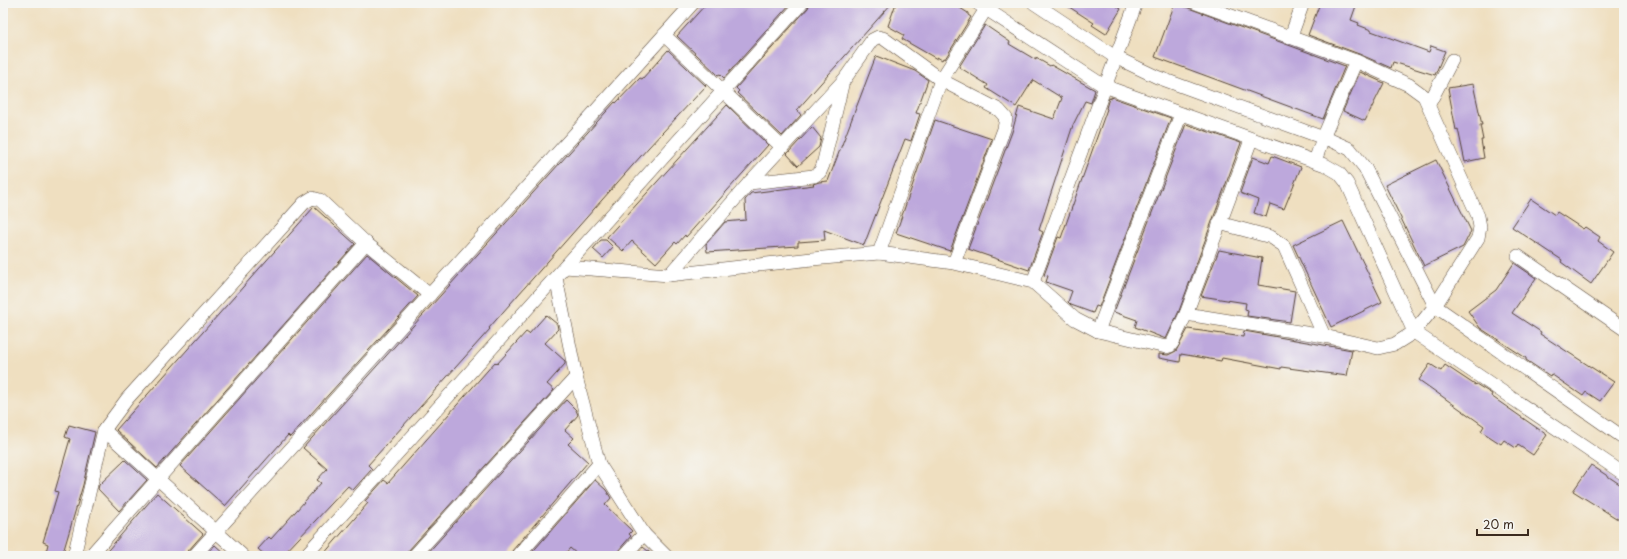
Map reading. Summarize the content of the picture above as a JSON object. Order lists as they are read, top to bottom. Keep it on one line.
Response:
{"scale_bar":"20 m"}
